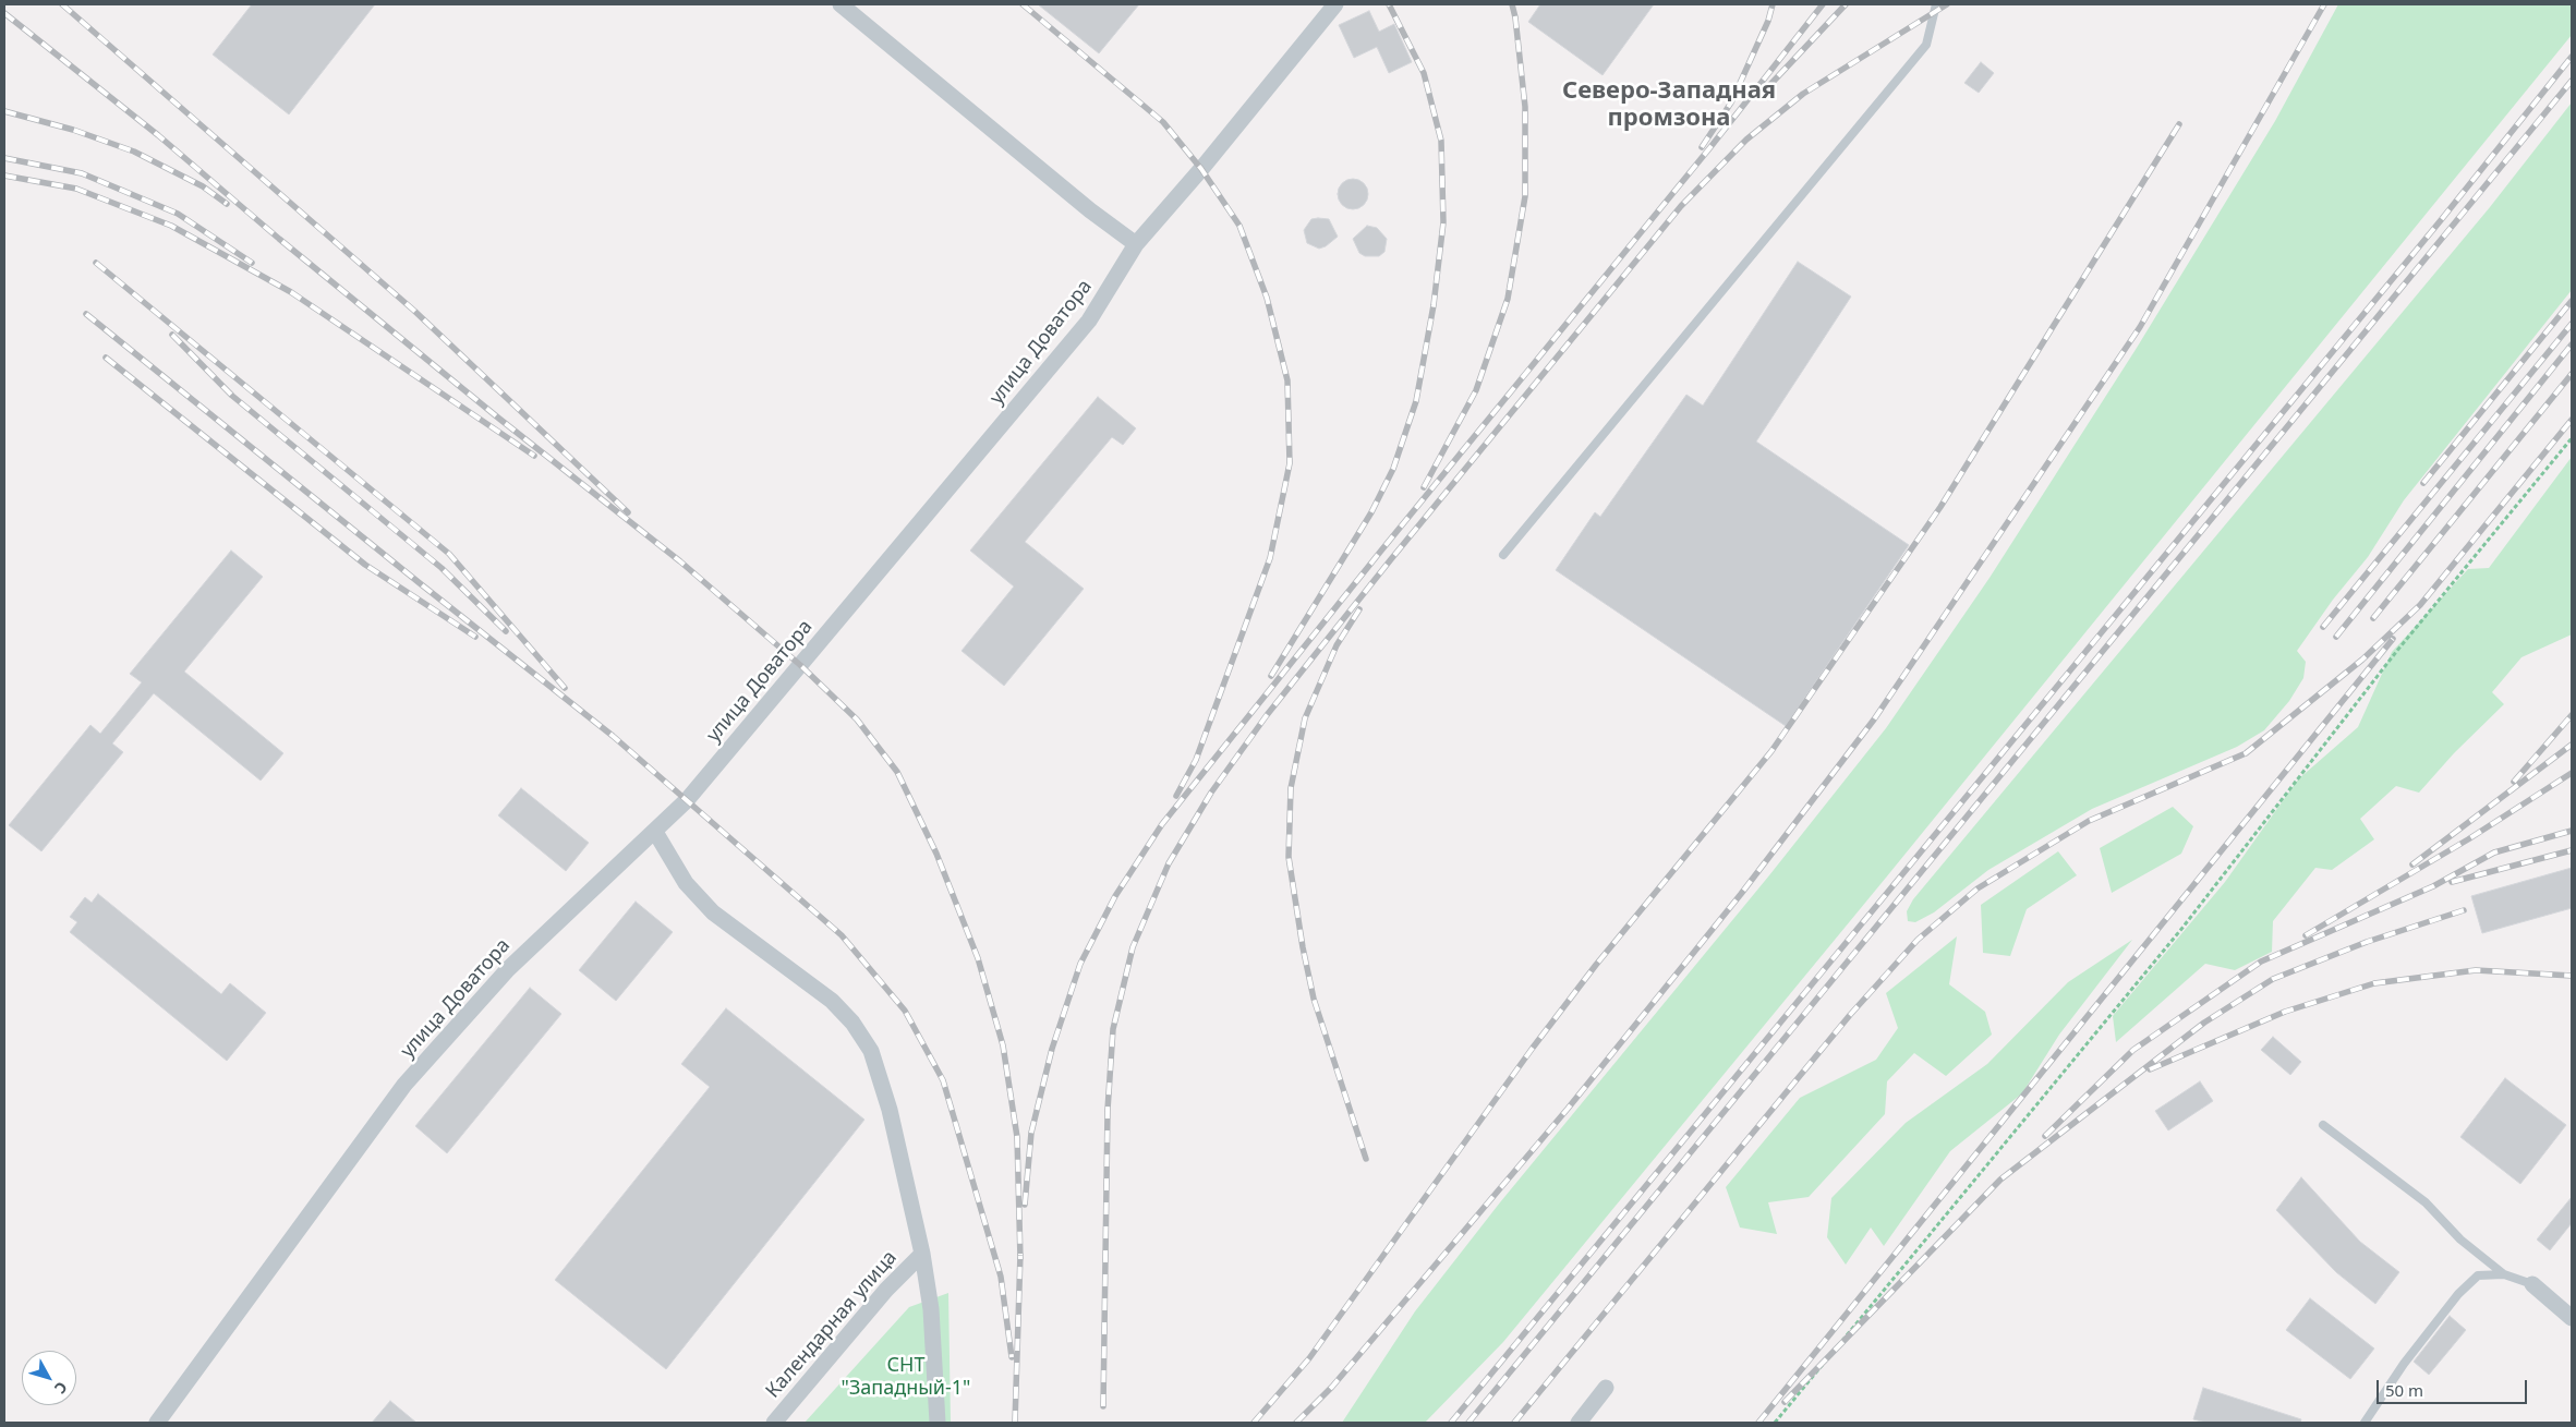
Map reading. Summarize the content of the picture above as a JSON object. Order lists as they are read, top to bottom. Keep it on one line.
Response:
{"streets":{"street":["улица Доватора","Календарная улица"]},"districts":["Северо-Западная промзона"],"parks":["СНТ \"Западный-1\""],"scale_bar":"50 m","north":"bottom right"}
